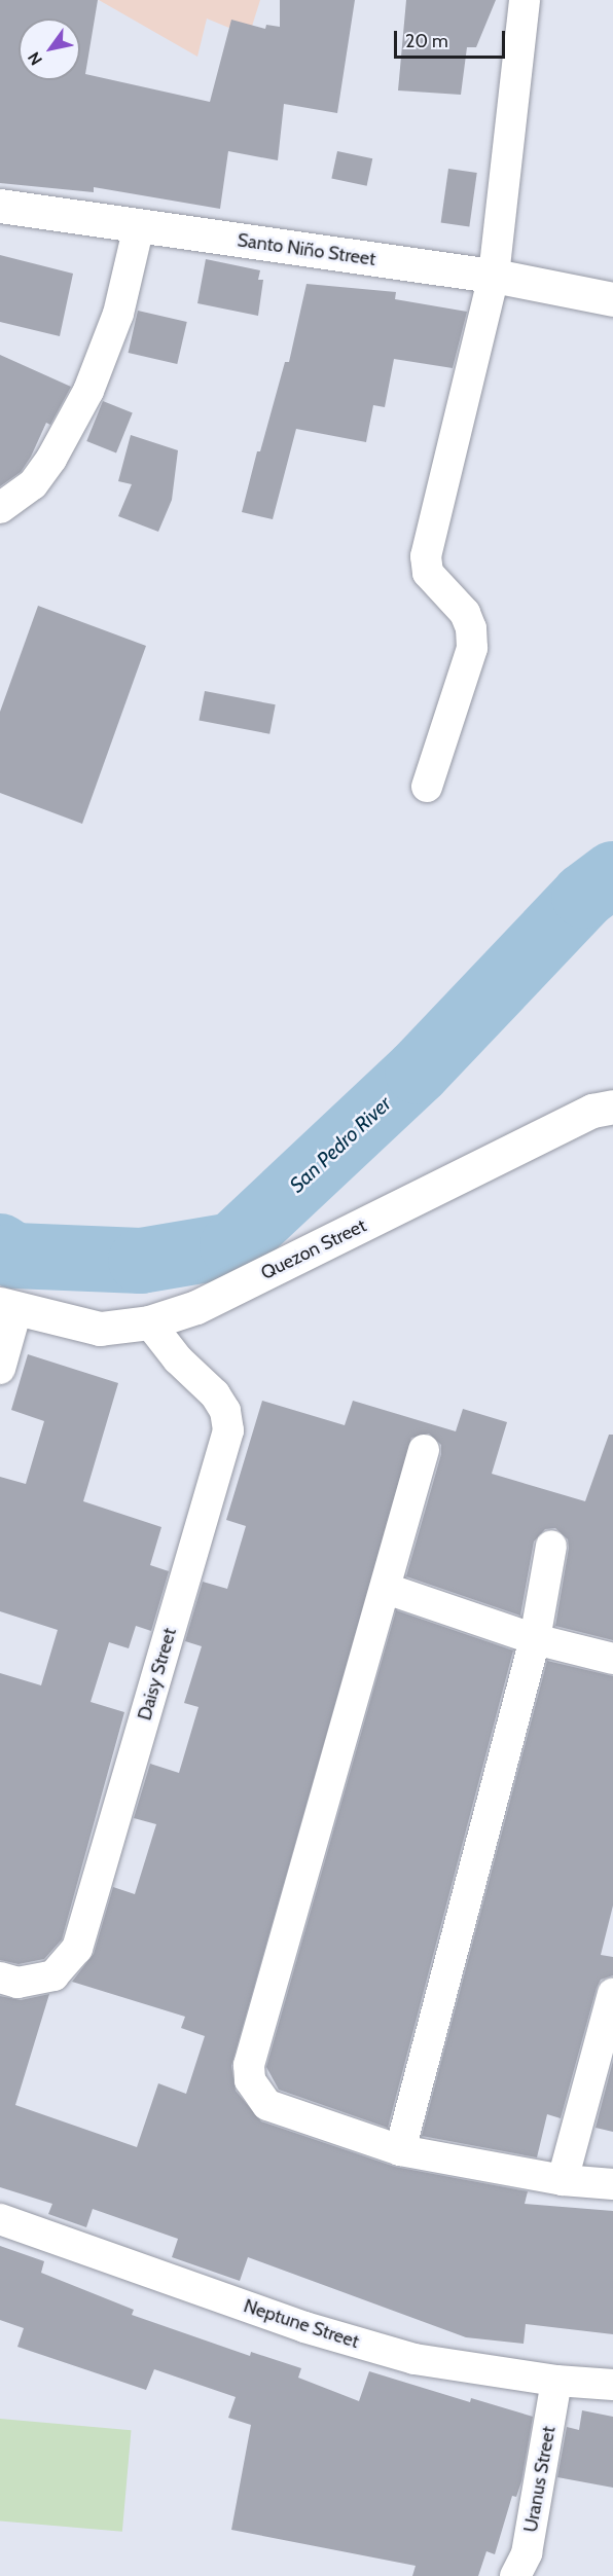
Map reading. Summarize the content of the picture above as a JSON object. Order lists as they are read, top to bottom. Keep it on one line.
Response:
{"streets":{"street":["Santo Niño Street","Quezon Street","Daisy Street","Neptune Street","Uranus Street"]},"crossings":[["Quezon Street","Daisy Street"],["Neptune Street","Uranus Street"]],"water":["San Pedro River"],"scale_bar":"20 m","north":"bottom left"}
